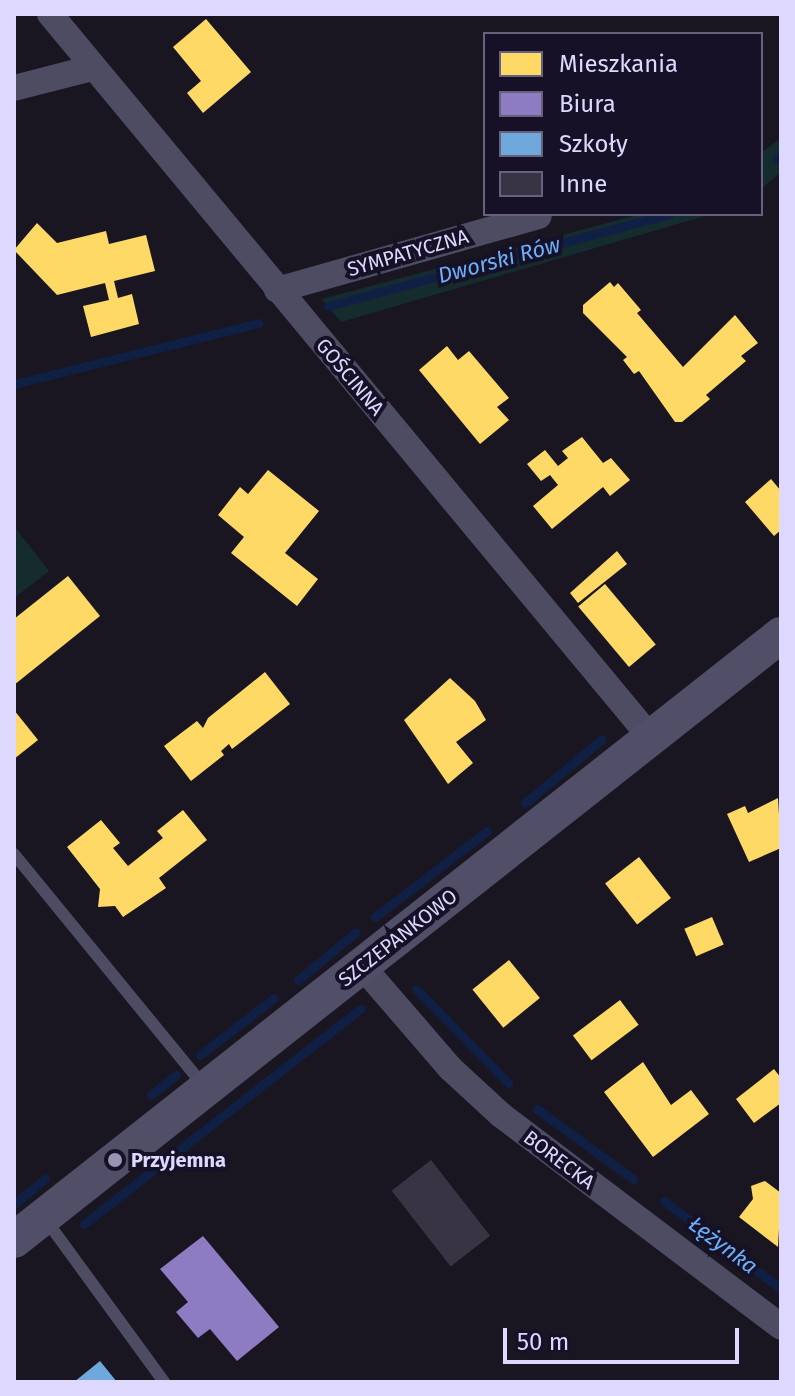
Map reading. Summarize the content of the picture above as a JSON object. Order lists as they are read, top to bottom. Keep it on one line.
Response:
{"streets":{"street":["SYMPATYCZNA","GOŚCINNA","SZCZEPANKOWO","BORECKA"]},"crossings":[["SYMPATYCZNA","GOŚCINNA"],["GOŚCINNA","SZCZEPANKOWO"],["SZCZEPANKOWO","BORECKA"]],"water":["Dworski Rów","Łężynka"],"places":["Przyjemna"],"legend":["Mieszkania","Biura","Szkoły","Inne"],"scale_bar":"50 m"}
